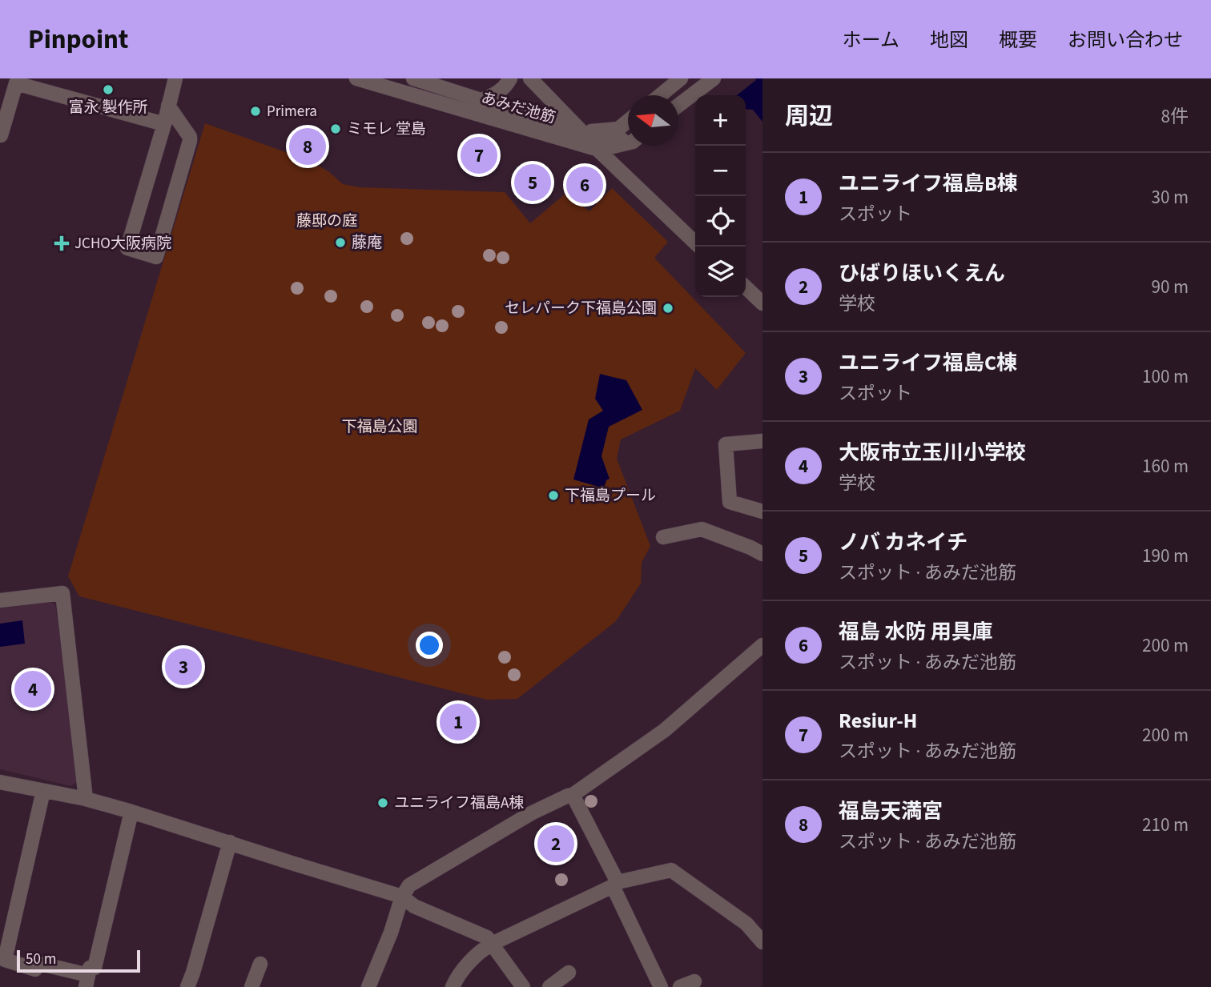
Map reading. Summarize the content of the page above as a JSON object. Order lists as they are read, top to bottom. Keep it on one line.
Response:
{"streets":{"street":["あみだ池筋"]},"parks":["藤邸の庭","下福島公園"],"places":{"other":["富永 製作所","Primera","ミモレ 堂島","藤庵","セレパーク下福島公園","下福島プール","ユニライフ福島A棟"],"health":["JCHO大阪病院"]},"scale_bar":"50 m","north":"left","page":{"header":"Pinpoint","nav":["ホーム","地図","概要","お問い合わせ"],"heading":["周辺","8件"],"map_buttons":["+","−"],"pins":["8","7","5","6","3","4","1","2"],"list":[{"mark":"1","name":"ユニライフ福島B棟","note":"スポット","value":"30 m"},{"mark":"2","name":"ひばりほいくえん","note":"学校","value":"90 m"},{"mark":"3","name":"ユニライフ福島C棟","note":"スポット","value":"100 m"},{"mark":"4","name":"大阪市立玉川小学校","note":"学校","value":"160 m"},{"mark":"5","name":"ノバ カネイチ","note":"スポット · あみだ池筋","value":"190 m"},{"mark":"6","name":"福島 水防 用具庫","note":"スポット · あみだ池筋","value":"200 m"},{"mark":"7","name":"Resiur-H","note":"スポット · あみだ池筋","value":"200 m"},{"mark":"8","name":"福島天満宮","note":"スポット · あみだ池筋","value":"210 m"}],"scale":"50 m"}}
